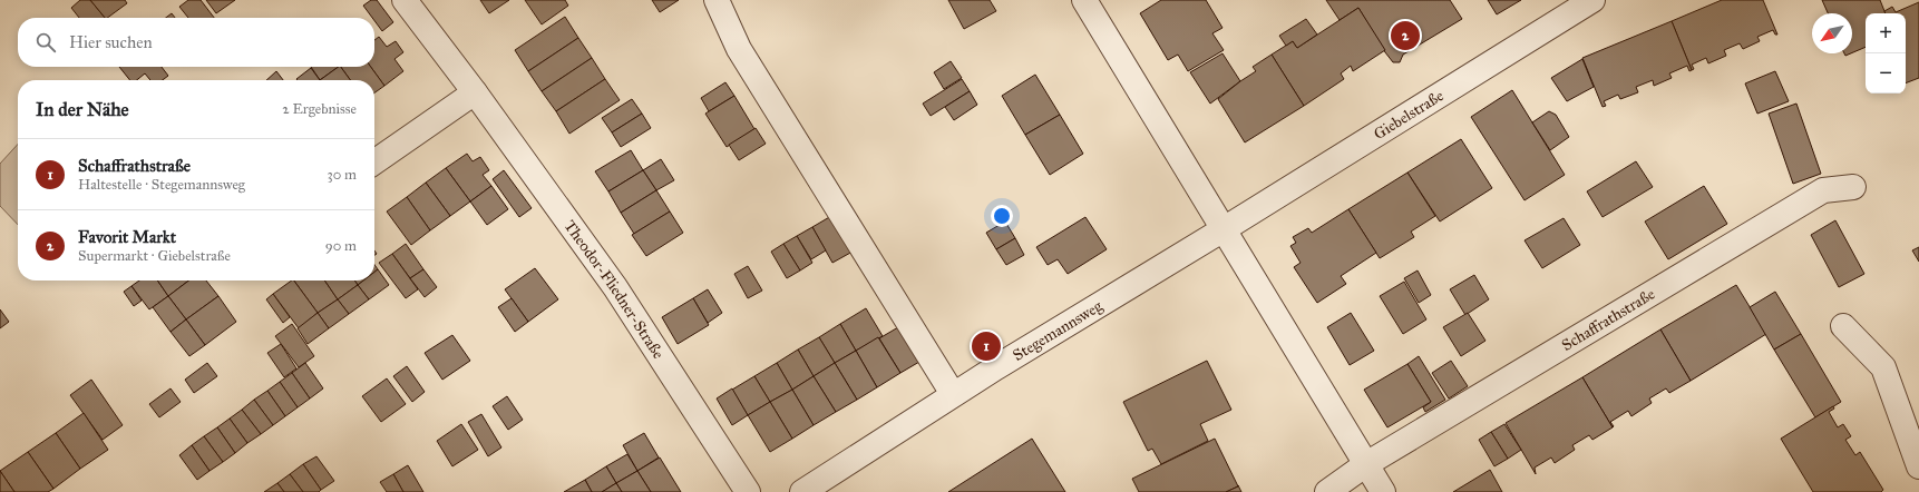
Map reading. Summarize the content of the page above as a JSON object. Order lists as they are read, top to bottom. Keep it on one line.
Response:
{"streets":{"street":["Giebelstraße","Theodor-Fliedner-Straße","Schaffrathstraße","Stegemannsweg"]},"crossings":[["Giebelstraße","Stegemannsweg"]],"north":"bottom left","page":{"map_buttons":["+","−"],"search":"Hier suchen","pins":["2","1"],"heading":["In der Nähe","2 Ergebnisse"],"list":[{"mark":"1","name":"Schaffrathstraße","note":"Haltestelle · Stegemannsweg","value":"30 m"},{"mark":"2","name":"Favorit Markt","note":"Supermarkt · Giebelstraße","value":"90 m"}]}}
